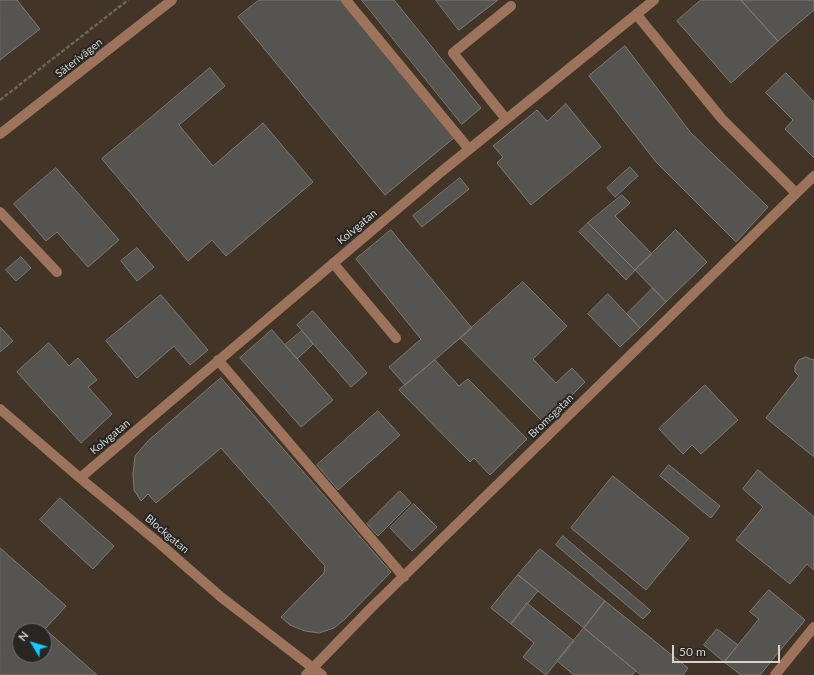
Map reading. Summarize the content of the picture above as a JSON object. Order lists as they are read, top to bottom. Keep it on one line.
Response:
{"streets":{"street":["Säterivägen","Kolvgatan","Bromsgatan","Blockgatan"]},"crossings":[["Kolvgatan","Blockgatan"],["Bromsgatan","Blockgatan"]],"scale_bar":"50 m","north":"top left"}
